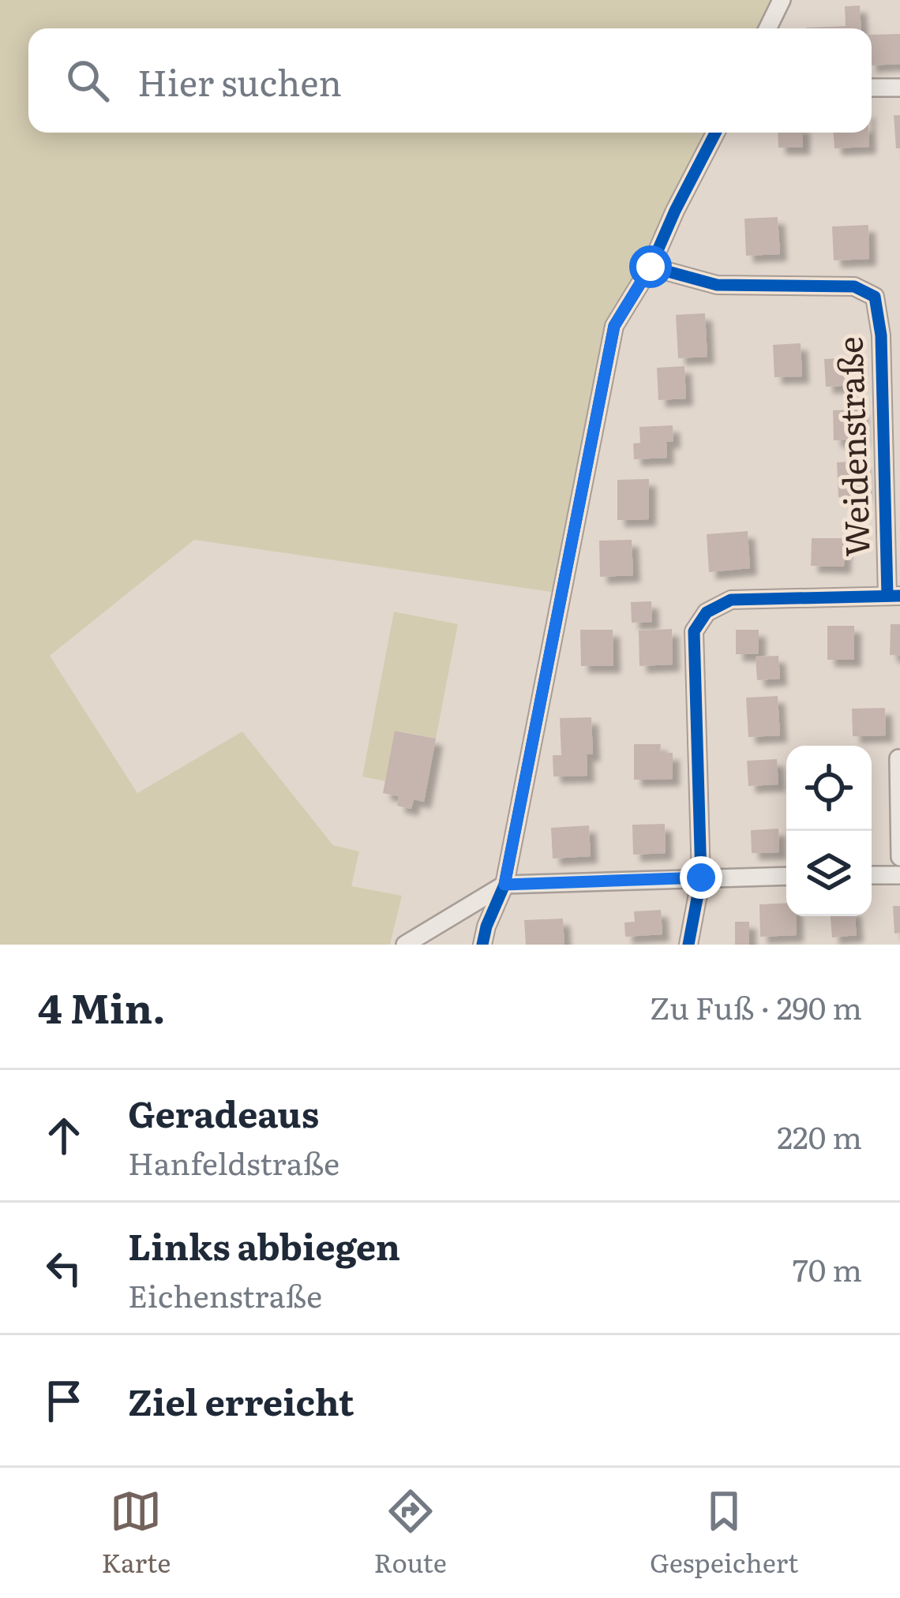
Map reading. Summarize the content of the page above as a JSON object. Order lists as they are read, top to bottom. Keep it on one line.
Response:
{"streets":{"street":["Weidenstraße"]},"page":{"search":"Hier suchen","heading":["4 Min.","Zu Fuß · 290 m"],"list":[["Geradeaus","Hanfeldstraße","220 m"],["Links abbiegen","Eichenstraße","70 m"],"Ziel erreicht"],"nav":["Karte","Route","Gespeichert"]}}
